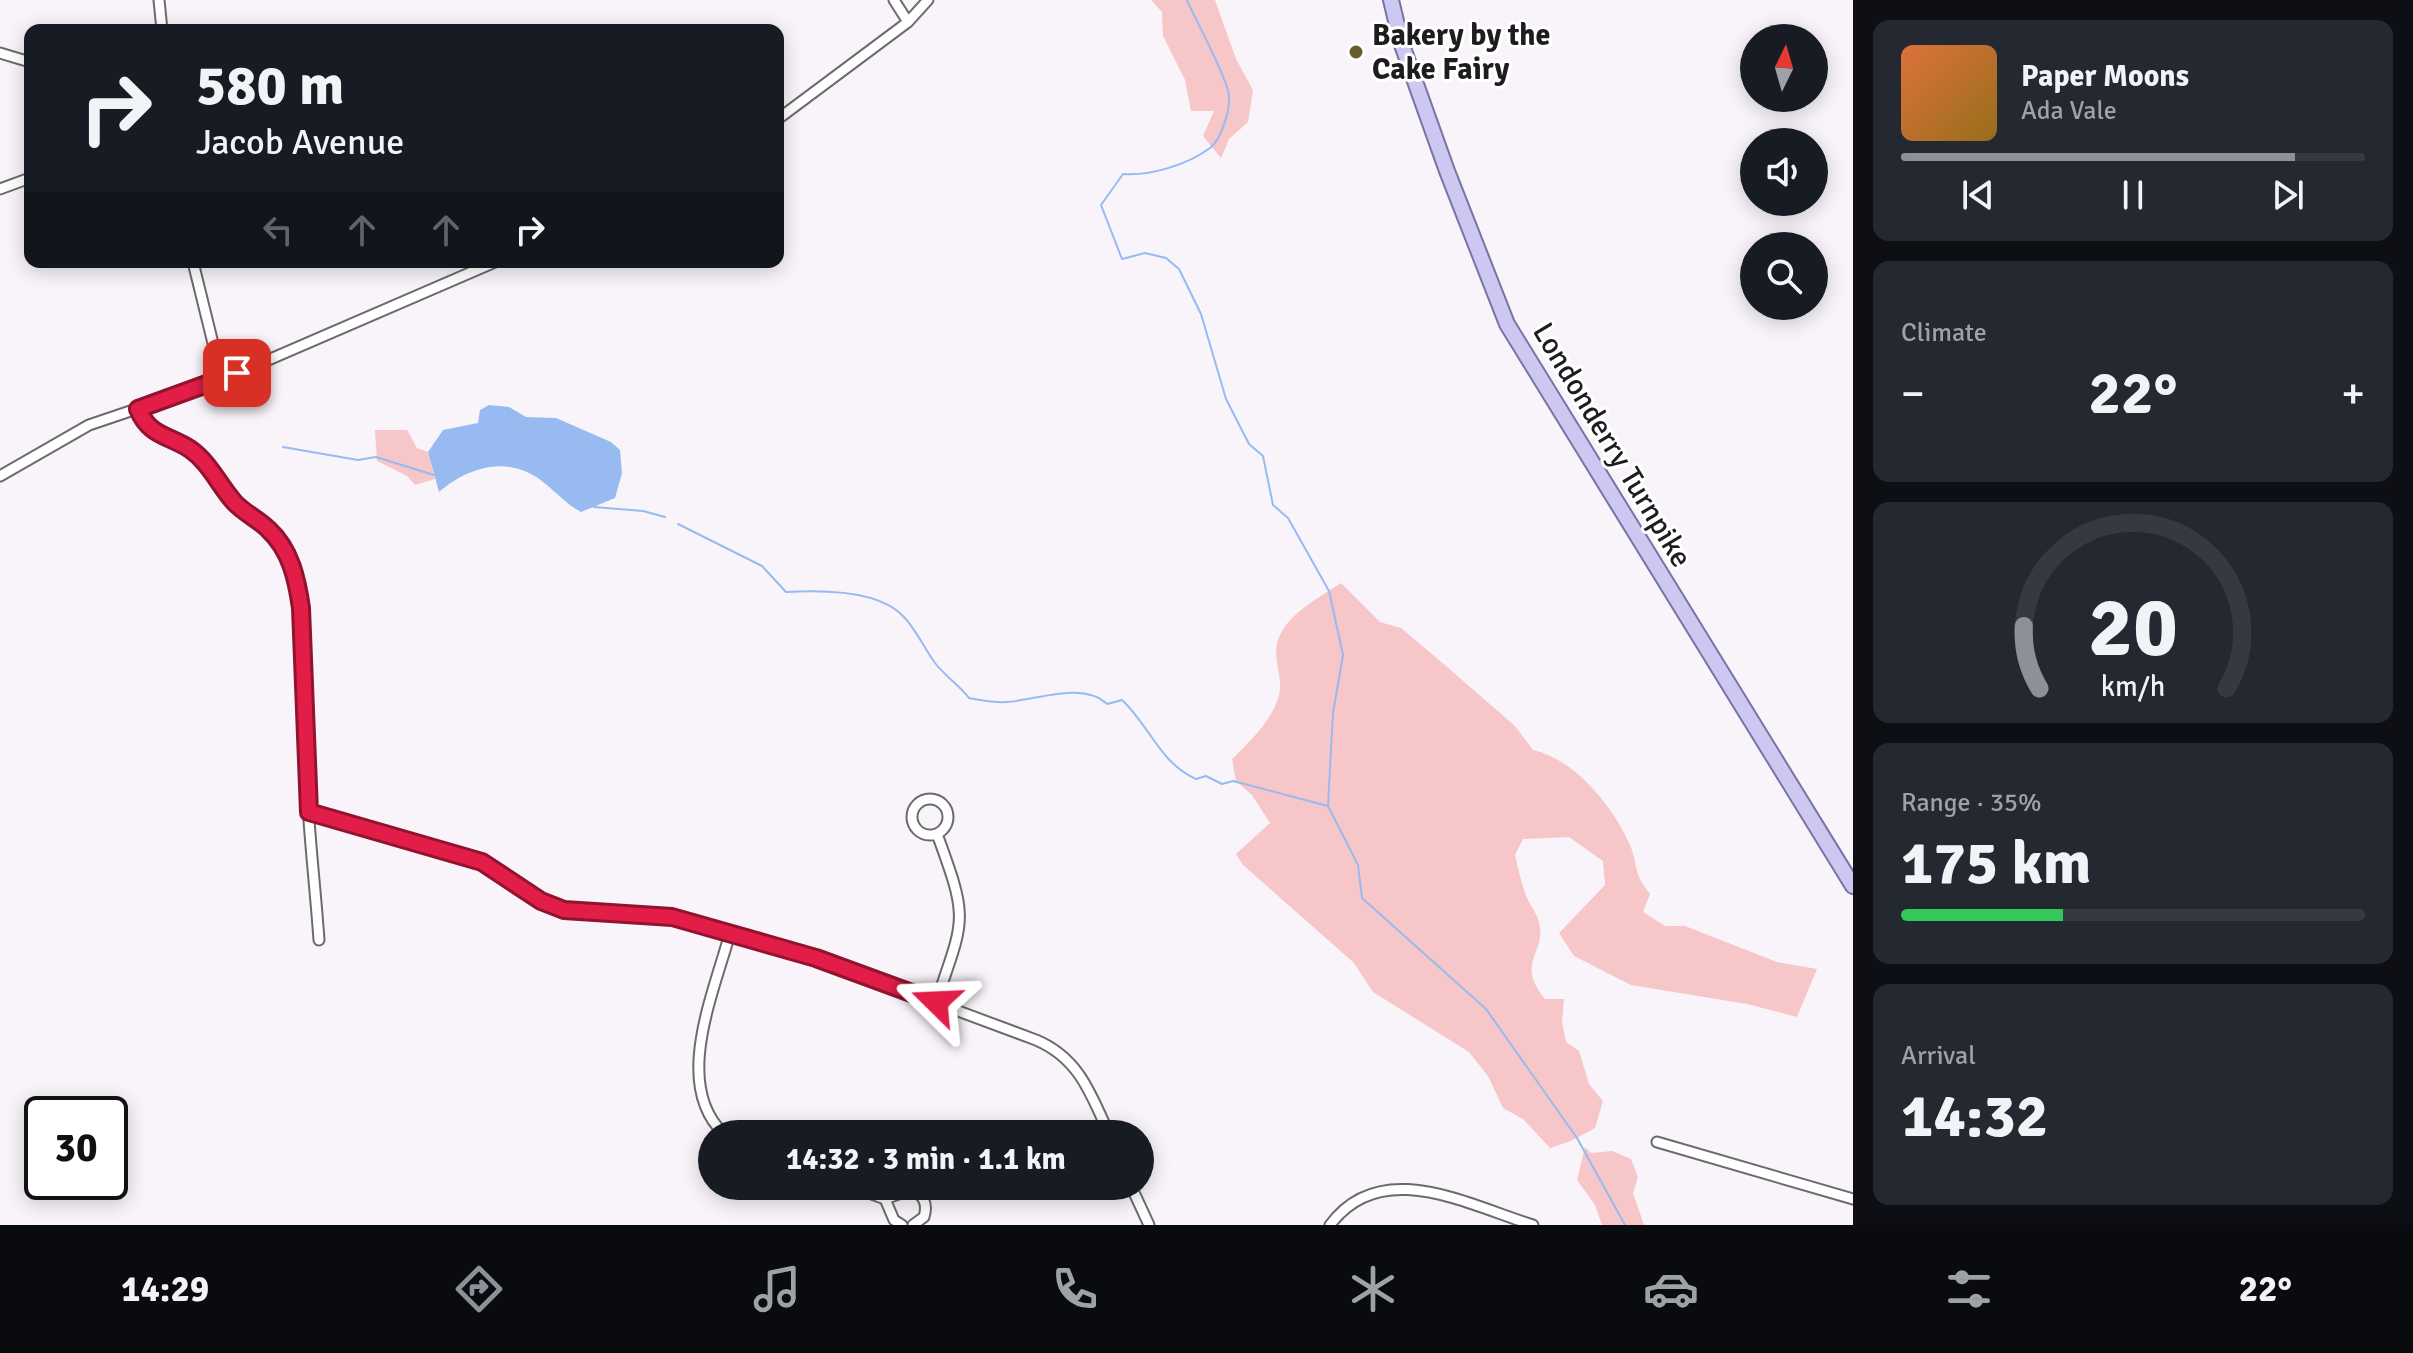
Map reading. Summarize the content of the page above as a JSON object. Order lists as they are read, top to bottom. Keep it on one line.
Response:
{"streets":{"main road":["Londonderry Turnpike"]},"places":["Bakery by the Cake Fairy"],"north":"top","page":{"turn":["580 m","Jacob Avenue"],"song":["Paper Moons","Ada Vale"],"tile":["Climate",["Range · 35%","175 km"],["Arrival","14:32"]],"heat":["−","22°","+"],"limit":"30","trip":"14:32 · 3 min · 1.1 km","tabs":["14:29","22°"],"gauge":["20","km/h"]}}
